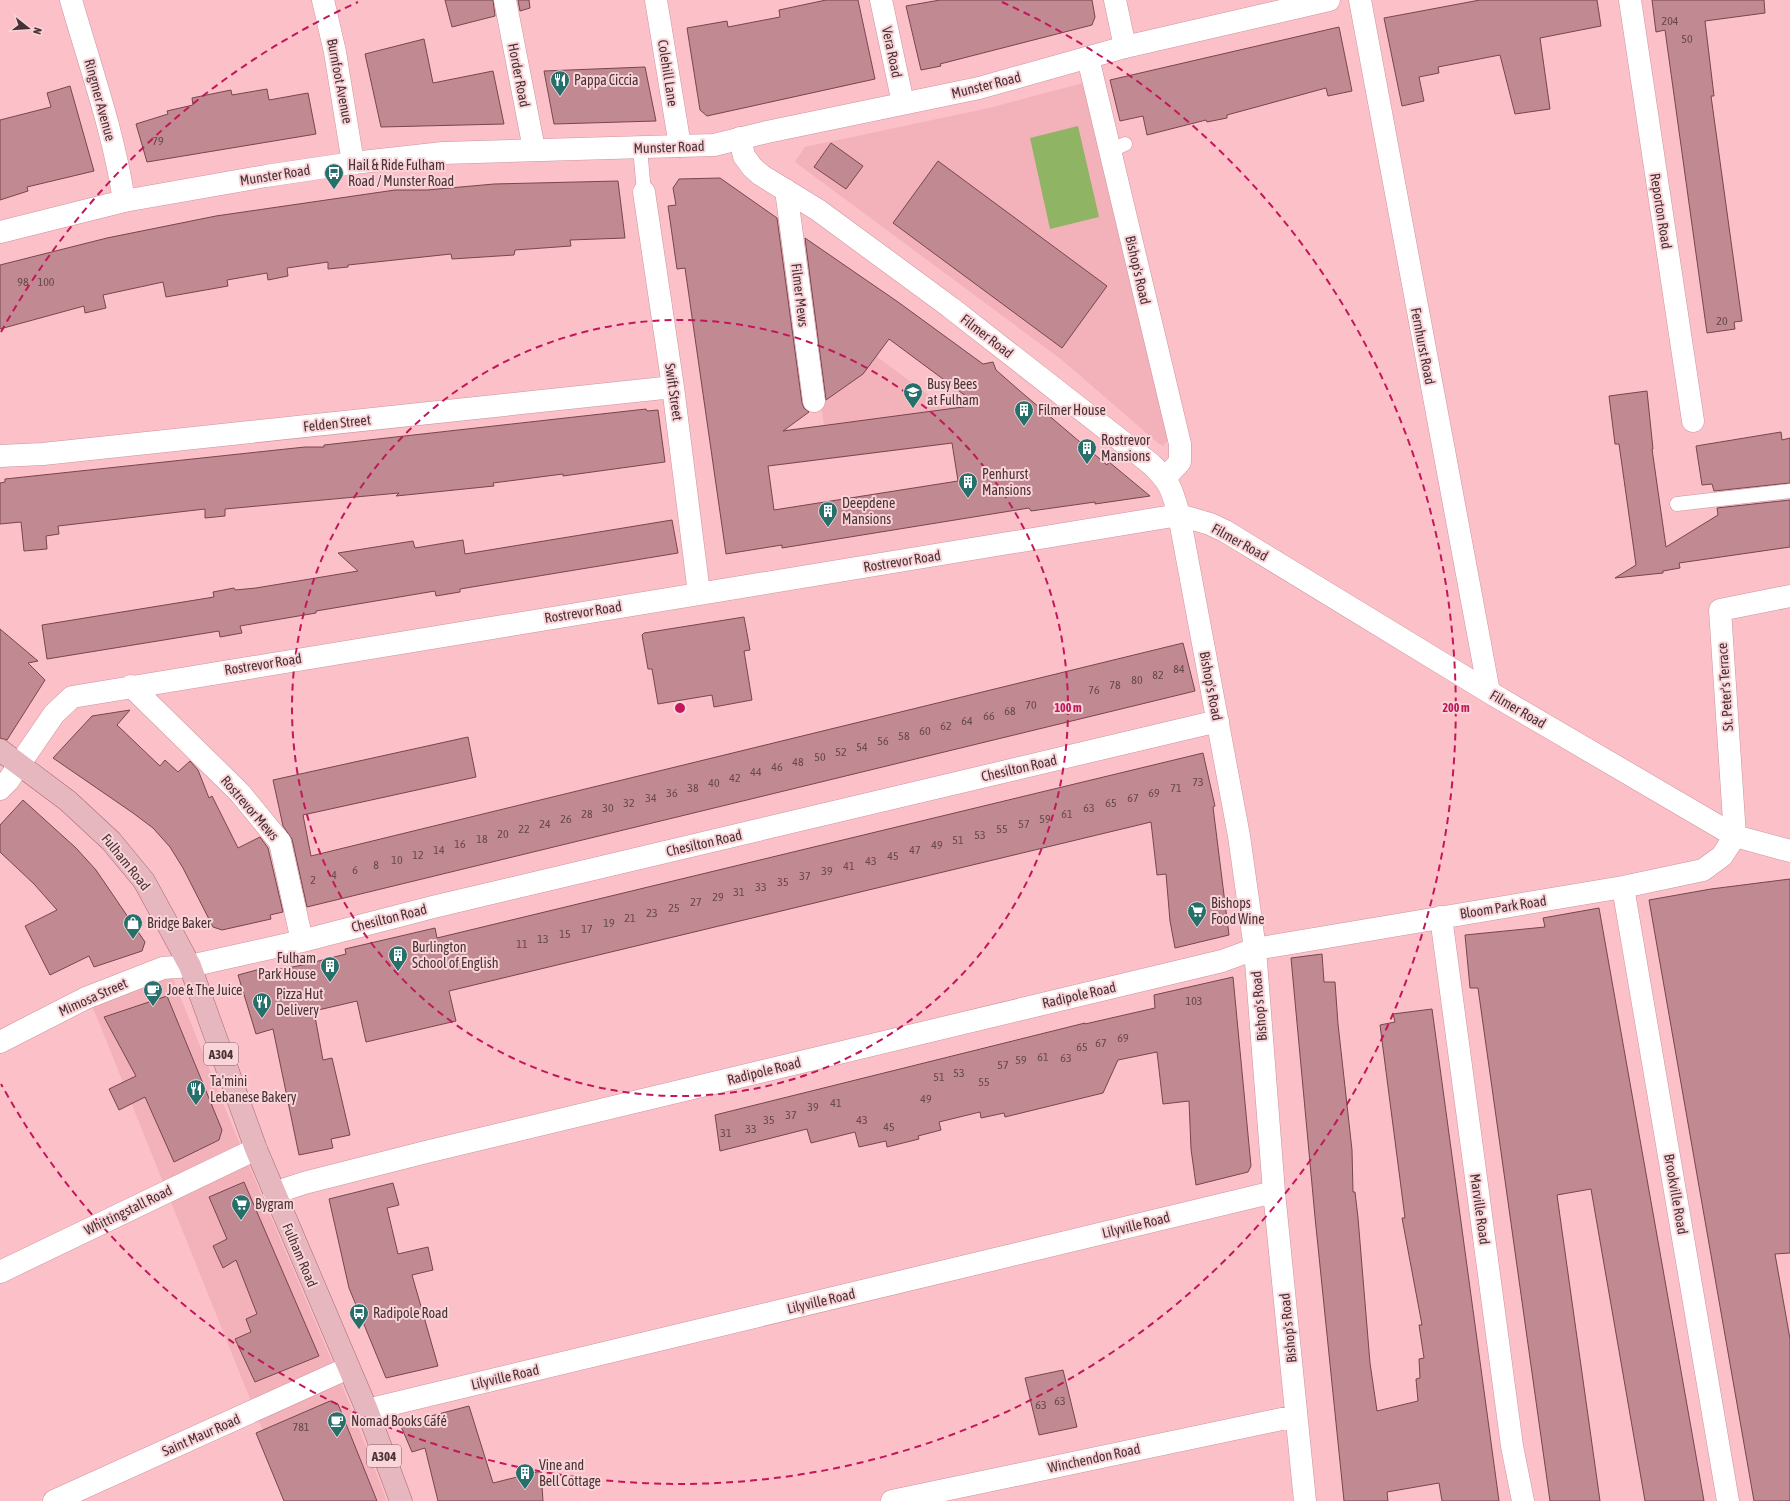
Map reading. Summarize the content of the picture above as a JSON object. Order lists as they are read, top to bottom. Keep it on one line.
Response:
{"streets":{"main road":["Fulham Road","A304"],"street":["Vera Road","Colehill Lane","Horder Road","Burnfoot Avenue","Munster Road","Ringmer Avenue","Reporton Road","Bishop's Road","Filmer Mews","Filmer Road","Fernhurst Road","Swift Street","Felden Street","Rostrevor Road","St. Peter's Terrace","Chesilton Road","Rostrevor Mews","Bloom Park Road","Radipole Road","Mimosa Street","Brookville Road","Marville Road","Whittingstall Road","Lilyville Road","Saint Maur Road","Winchendon Road"]},"crossings":[["Vera Road","Munster Road"],["Colehill Lane","Munster Road"],["Horder Road","Munster Road"],["Burnfoot Avenue","Munster Road"],["Munster Road","Ringmer Avenue"],["Munster Road","Bishop's Road"],["Munster Road","Filmer Road"],["Bishop's Road","Filmer Road"],["Bishop's Road","Rostrevor Road"],["Bishop's Road","Chesilton Road"],["Bishop's Road","Bloom Park Road"],["Bishop's Road","Radipole Road"],["Bishop's Road","Lilyville Road"],["Bishop's Road","Winchendon Road"],["Filmer Mews","Filmer Road"],["Filmer Road","Fernhurst Road"],["Filmer Road","Rostrevor Road"],["Filmer Road","St. Peter's Terrace"],["Filmer Road","Bloom Park Road"],["Swift Street","Felden Street"],["Swift Street","Rostrevor Road"],["Rostrevor Road","Rostrevor Mews"],["Rostrevor Road","Fulham Road"],["St. Peter's Terrace","Bloom Park Road"],["Chesilton Road","Rostrevor Mews"],["Chesilton Road","Fulham Road"],["Chesilton Road","Mimosa Street"],["Fulham Road","Radipole Road"],["Fulham Road","Mimosa Street"],["Fulham Road","Whittingstall Road"],["Fulham Road","Lilyville Road"],["Fulham Road","Saint Maur Road"],["Bloom Park Road","Radipole Road"],["Bloom Park Road","Brookville Road"],["Bloom Park Road","Marville Road"]],"places":{"restaurant":["Pappa Ciccia","Pizza Hut Delivery","Ta'mini Lebanese Bakery"],"bus stop":["Hail & Ride Fulham Road / Munster Road","Radipole Road"],"school or university":["Busy Bees at Fulham"],"building":["Filmer House","Rostrevor Mansions","Penhurst Mansions","Deepdene Mansions","Burlington School of English","Fulham Park House","Vine and Bell Cottage"],"supermarket":["Bishops Food Wine","Bygram"],"shop":["Bridge Baker"],"cafe":["Joe & The Juice","Nomad Books Café"]},"house_numbers":["204","50","79","98","100","20","84","82","80","78","76","70","68","66","64","62","60","58","56","54","52","50","48","46","44","42","73","40","38","71","36","69","34","67","32","65","30","63","28","61","26","59","24","57","22","55","20","53","18","51","16","49","14","47","12","45","10","43","8","41","6","39","4","37","2","35","33","31","29","27","25","23","21","19","17","15","13","11","103","69","67","65","61","63","59","57","53","51","55","49","41","39","37","35","43","45","33","31","63","63","781"],"north":"right","rings":["100 m","200 m"]}
